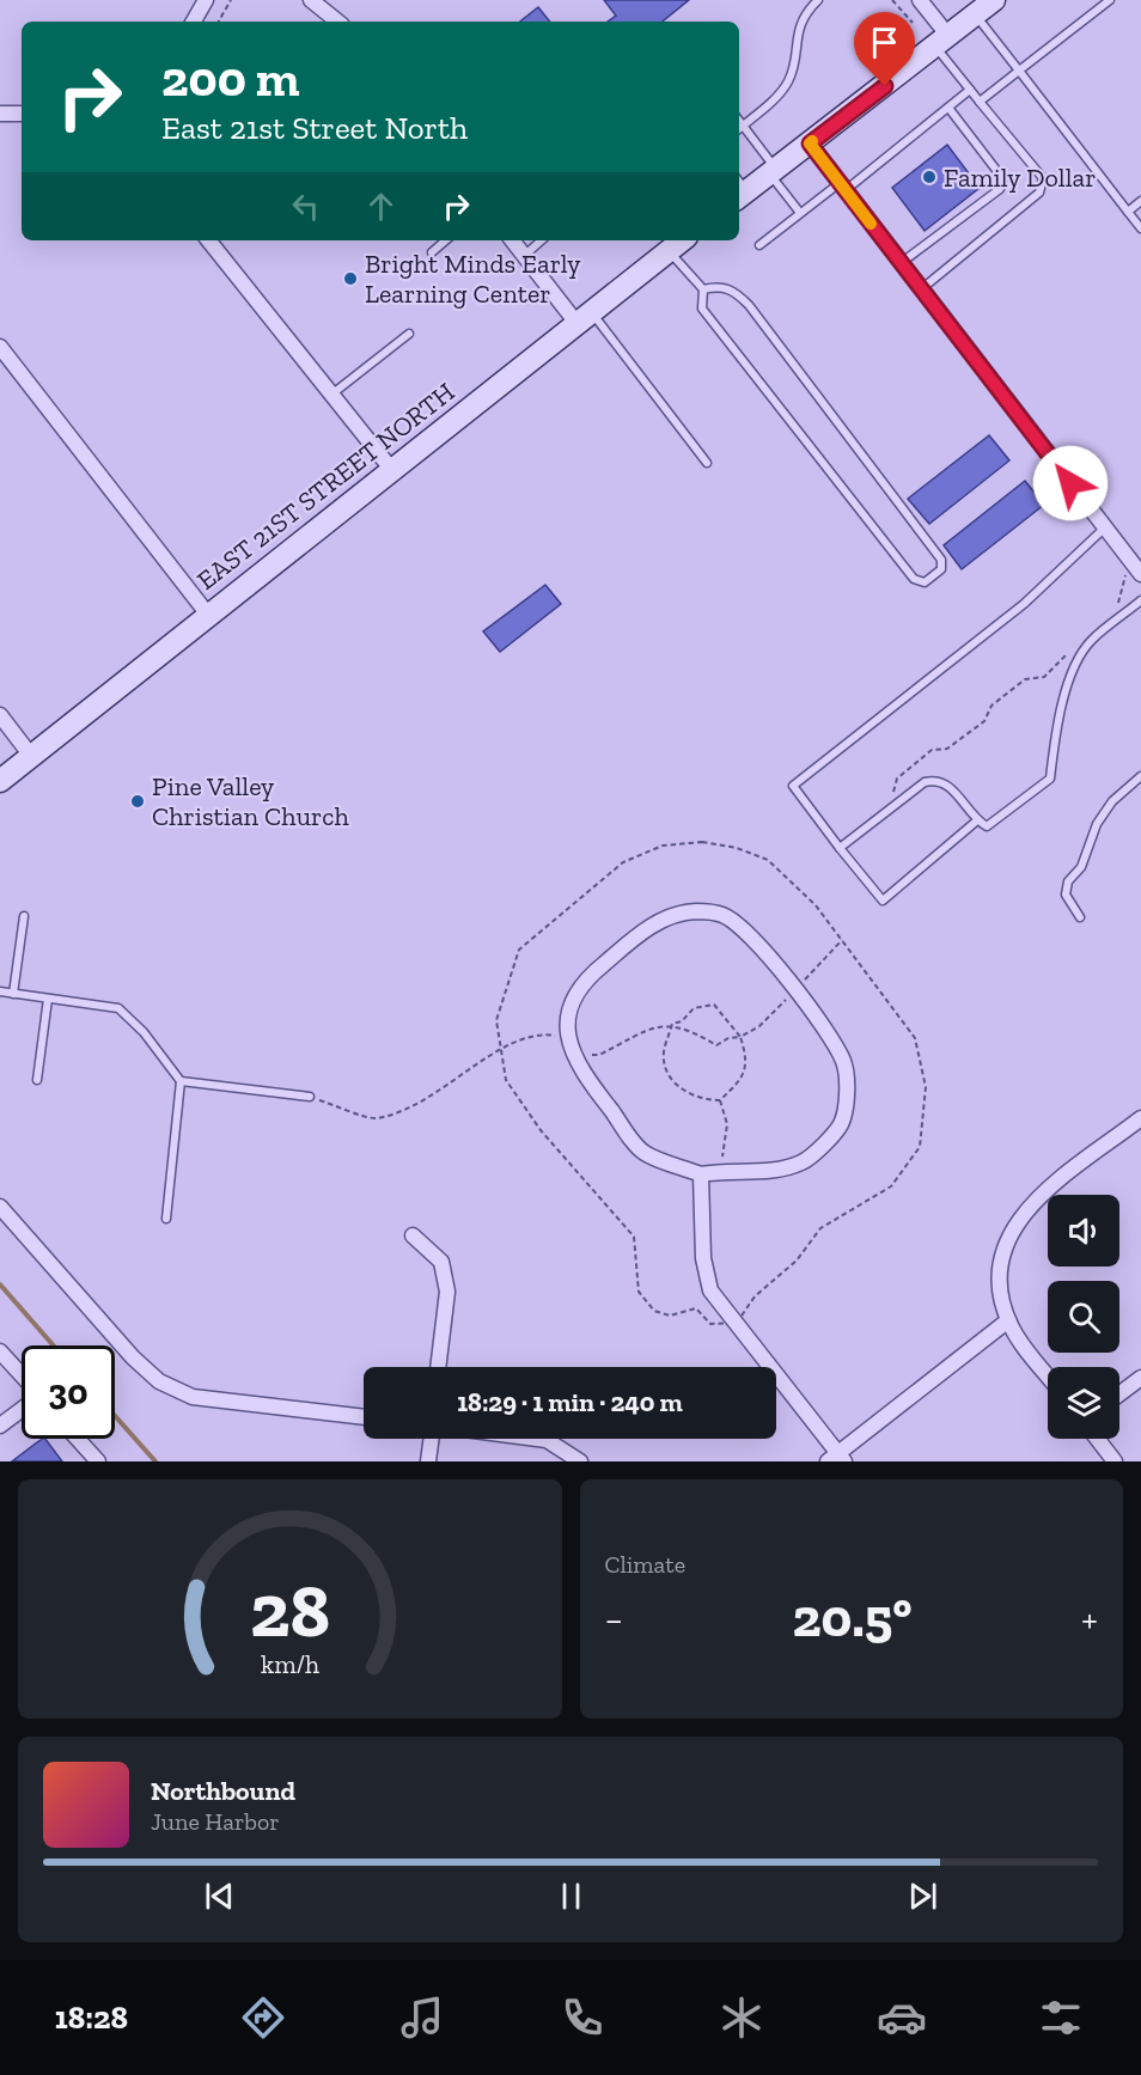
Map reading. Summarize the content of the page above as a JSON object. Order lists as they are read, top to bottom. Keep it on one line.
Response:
{"streets":{"main road":["EAST 21ST STREET NORTH"]},"places":["Family Dollar","Bright Minds Early Learning Center","Pine Valley Christian Church"],"page":{"turn":["200 m","East 21st Street North"],"limit":"30","trip":"18:29 · 1 min · 240 m","tile":"Climate","heat":["−","20.5°","+"],"song":["Northbound","June Harbor"],"tabs":"18:28","gauge":["28","km/h"]}}
